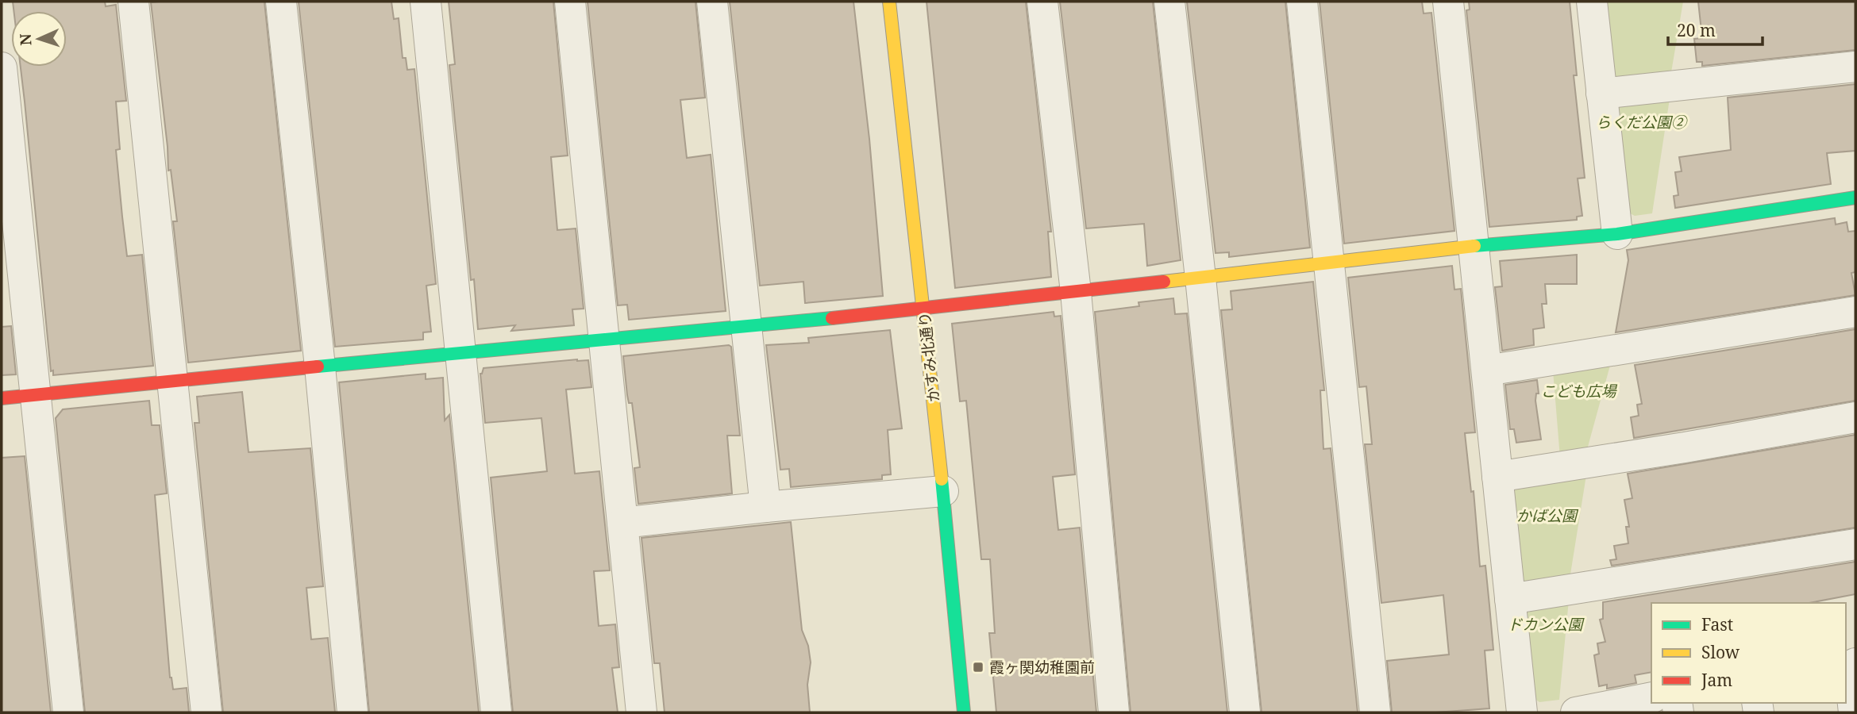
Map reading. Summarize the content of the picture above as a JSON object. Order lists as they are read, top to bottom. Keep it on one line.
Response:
{"streets":{"street":["かすみ北通り"]},"parks":["らくだ公園②","こども広場","かば公園","ドカン公園"],"places":{"transit":["霞ヶ関幼稚園前"]},"legend":["Fast","Slow","Jam"],"scale_bar":"20 m","north":"left"}
